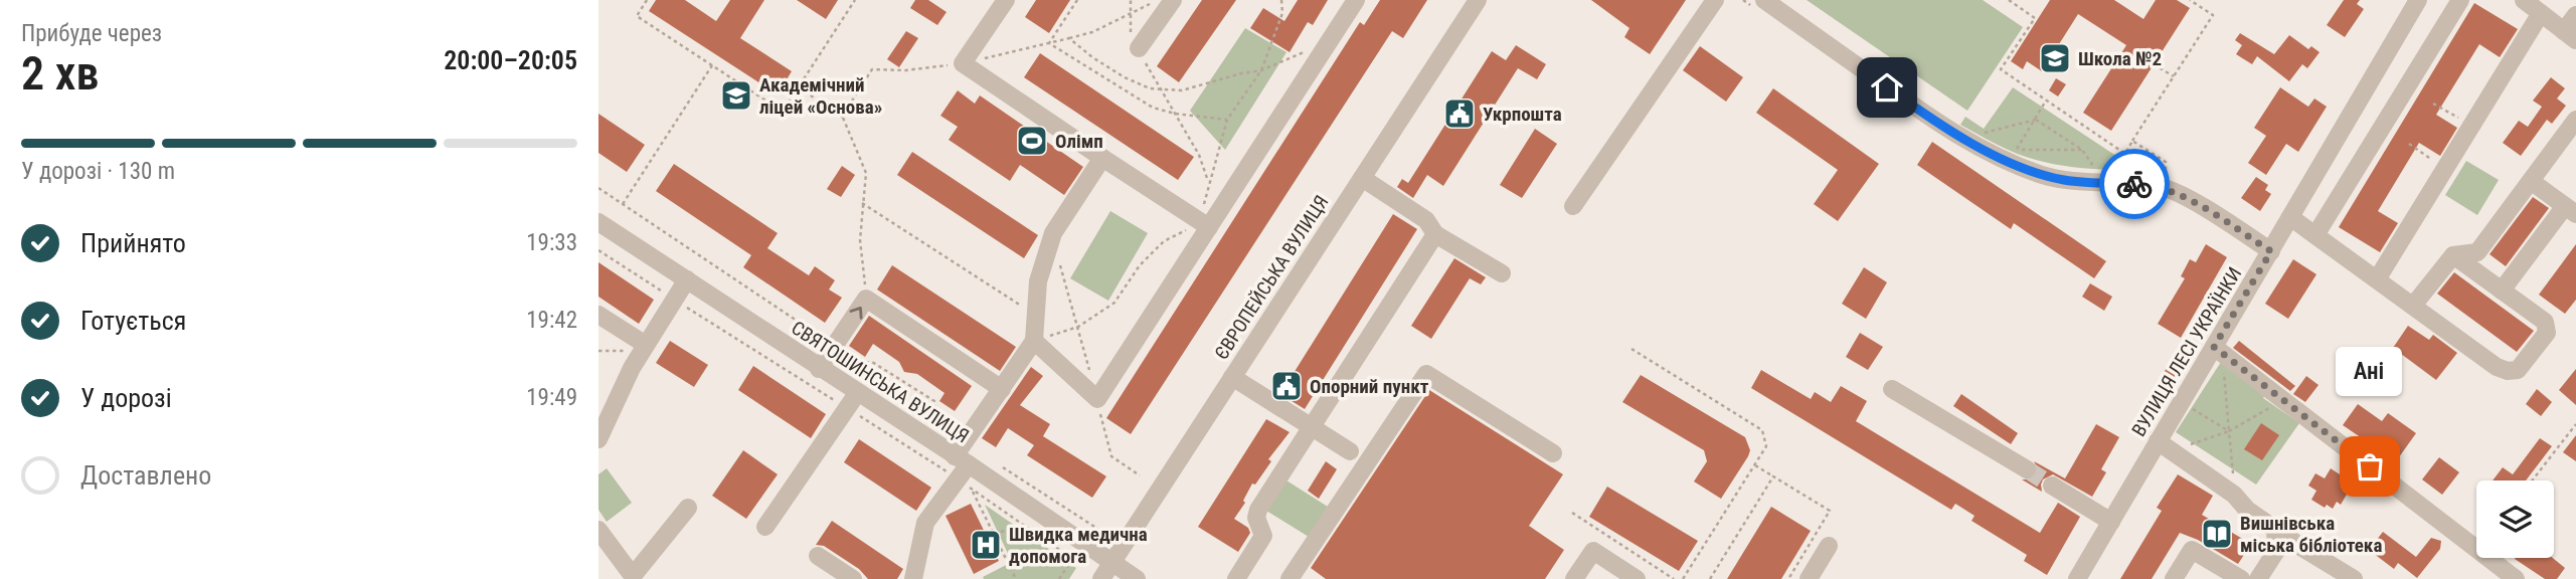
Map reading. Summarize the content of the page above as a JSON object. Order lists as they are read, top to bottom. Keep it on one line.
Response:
{"streets":{"street":["ЄВРОПЕЙСЬКА ВУЛИЦЯ","ВУЛИЦЯ ЛЕСІ УКРАЇНКИ","СВЯТОШИНСЬКА ВУЛИЦЯ"]},"crossings":[["ЄВРОПЕЙСЬКА ВУЛИЦЯ","СВЯТОШИНСЬКА ВУЛИЦЯ"]],"places":{"school or university":["Школа №2","Академічний ліцей «Основа»"],"public building":["Укрпошта","Опорний пункт"],"sports":["Олімп"],"other":["Ані"],"library":["Вишнівська міська бібліотека"],"hospital":["Швидка медична допомога"]},"page":{"heading":["2 хв","Прибуде через","20:00–20:05"],"bar":"У дорозі · 130 m","list":[["Прийнято","19:33"],["Готується","19:42"],["У дорозі","19:49"],"Доставлено"],"bubble":"Ані"}}
